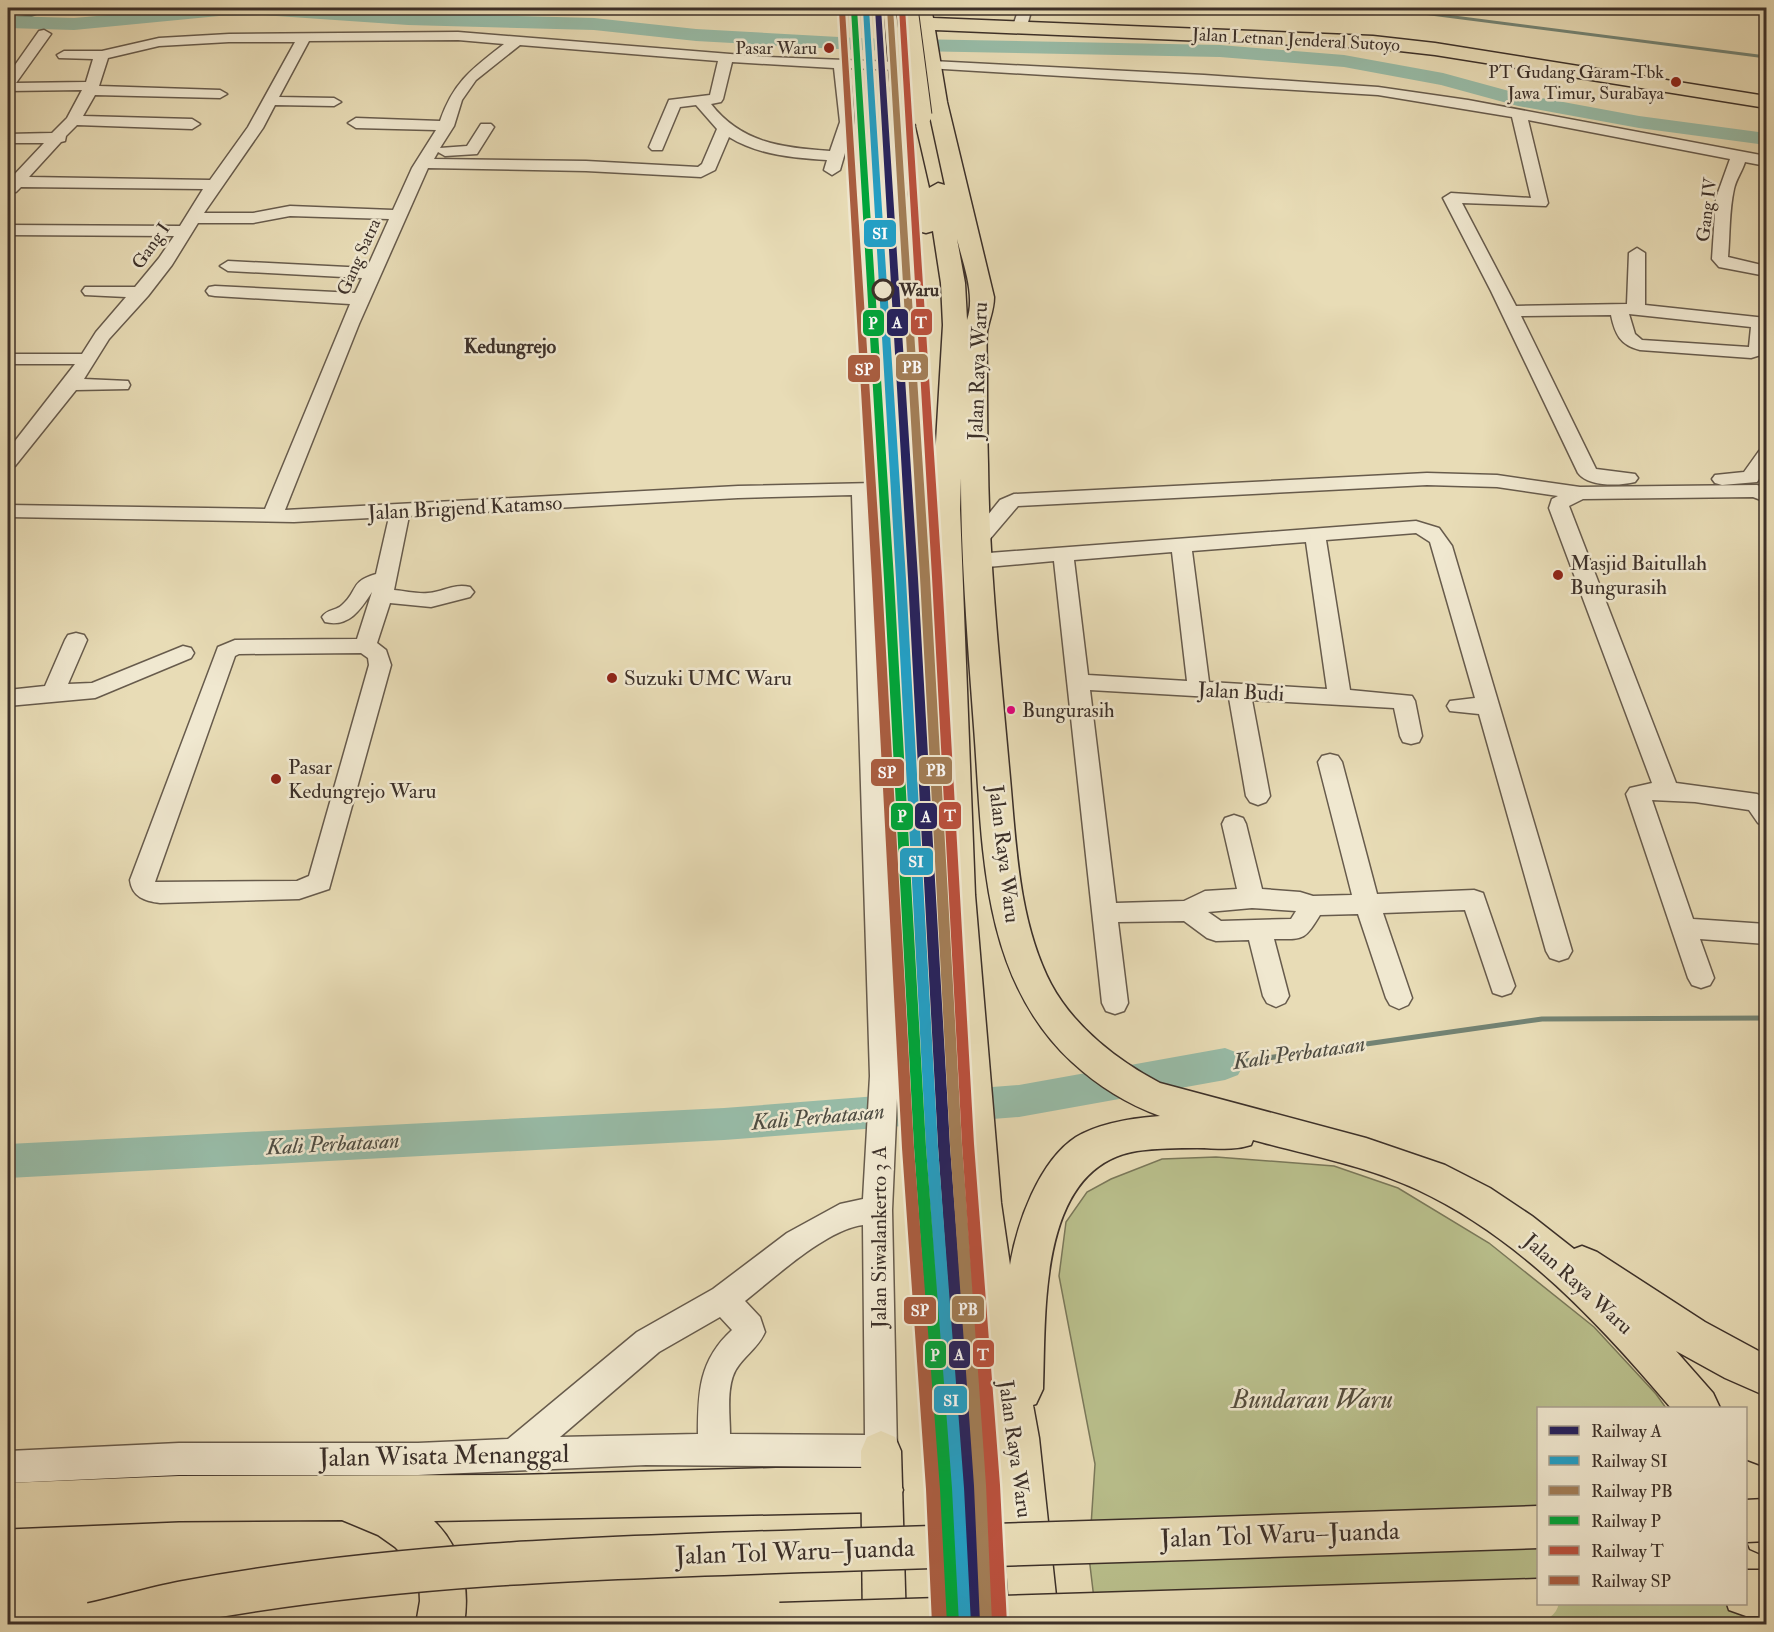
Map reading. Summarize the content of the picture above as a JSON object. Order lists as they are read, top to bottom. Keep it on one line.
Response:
{"streets":{"highway":["Jalan Letnan Jenderal Sutoyo","Jalan Raya Waru","Jalan Tol Waru–Juanda"],"main road":["Jalan Siwalankerto 3 A"],"street":["Gang IV","Gang I","Gang Satra","Jalan Brigjend Katamso","Jalan Budi","Jalan Wisata Menanggal"]},"crossings":[["Gang Satra","Jalan Brigjend Katamso"],["Jalan Brigjend Katamso","Jalan Siwalankerto 3 A"],["Jalan Siwalankerto 3 A","Jalan Wisata Menanggal"]],"districts":["Kedungrejo"],"water":["Kali Perbatasan"],"parks":["Bundaran Waru"],"places":["Pasar Waru","PT Gudang Garam Tbk Jawa Timur, Surabaya","Waru","Masjid Baitullah Bungurasih","Suzuki UMC Waru","Bungurasih","Pasar Kedungrejo Waru"],"lines":["rail line A","rail line PB","rail line T","rail line SI","rail line P","rail line SP"],"legend":["Railway A","Railway SI","Railway PB","Railway P","Railway T","Railway SP"]}
